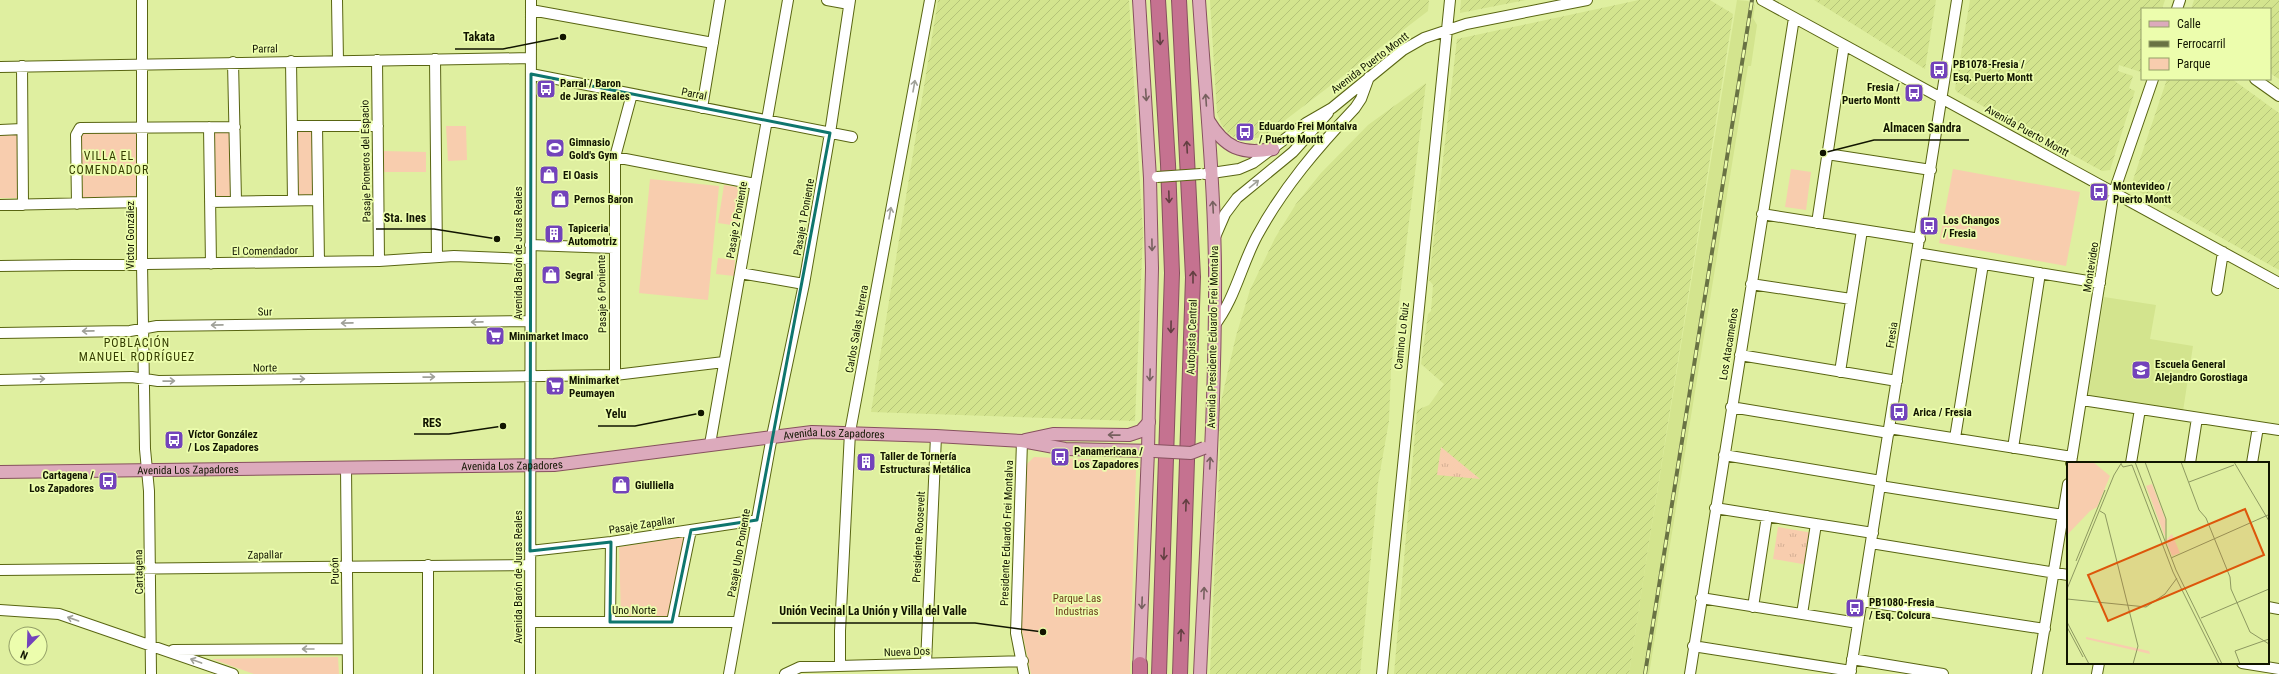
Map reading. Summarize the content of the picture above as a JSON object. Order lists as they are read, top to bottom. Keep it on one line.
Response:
{"streets":{"highway":["Autopista Central"],"main road":["Avenida Presidente Eduardo Frei Montalva","Avenida Los Zapadores"],"street":["Parral","Avenida Puerto Montt","Pasaje Pioneros del Espacio","Pasaje 1 Poniente","Pasaje 2 Poniente","Víctor González","El Comendador","Avenida Barón de Juras Reales","Montevideo","Pasaje 6 Poniente","Sur","Carlos Salas Herrera","Fresia","Camino Lo Ruiz","Los Atacameños","Norte","Pasaje Zapallar","Presidente Eduardo Frei Montalva","Presidente Roosevelt","Pasaje Uno Poniente","Zapallar","Pucón","Cartagena","Uno Norte","Nueva Dos"]},"crossings":[["Parral","Pasaje Pioneros del Espacio"],["Parral","Pasaje 1 Poniente"],["Parral","Pasaje 2 Poniente"],["Parral","Víctor González"],["Parral","Avenida Barón de Juras Reales"],["Parral","Pasaje 6 Poniente"],["Avenida Puerto Montt","Montevideo"],["Avenida Puerto Montt","Fresia"],["Avenida Puerto Montt","Camino Lo Ruiz"],["Avenida Puerto Montt","Avenida Presidente Eduardo Frei Montalva"],["Avenida Puerto Montt","Los Atacameños"],["Pasaje Pioneros del Espacio","El Comendador"],["Pasaje 1 Poniente","Avenida Los Zapadores"],["Pasaje 1 Poniente","Pasaje Uno Poniente"],["Pasaje 2 Poniente","Norte"],["Pasaje 2 Poniente","Avenida Los Zapadores"],["Víctor González","El Comendador"],["Víctor González","Sur"],["Víctor González","Norte"],["Víctor González","Avenida Los Zapadores"],["Víctor González","Cartagena"],["El Comendador","Avenida Barón de Juras Reales"],["Avenida Barón de Juras Reales","Sur"],["Avenida Barón de Juras Reales","Norte"],["Avenida Barón de Juras Reales","Avenida Los Zapadores"],["Avenida Barón de Juras Reales","Pasaje Zapallar"],["Avenida Barón de Juras Reales","Zapallar"],["Avenida Barón de Juras Reales","Uno Norte"],["Pasaje 6 Poniente","Norte"],["Carlos Salas Herrera","Avenida Los Zapadores"],["Carlos Salas Herrera","Nueva Dos"],["Avenida Presidente Eduardo Frei Montalva","Avenida Los Zapadores"],["Avenida Los Zapadores","Presidente Eduardo Frei Montalva"],["Avenida Los Zapadores","Presidente Roosevelt"],["Avenida Los Zapadores","Pasaje Uno Poniente"],["Avenida Los Zapadores","Pucón"],["Avenida Los Zapadores","Cartagena"],["Pasaje Zapallar","Pasaje Uno Poniente"],["Presidente Eduardo Frei Montalva","Nueva Dos"],["Presidente Roosevelt","Nueva Dos"],["Pasaje Uno Poniente","Uno Norte"],["Zapallar","Pucón"],["Zapallar","Cartagena"]],"one_way":["Sur","Carlos Salas Herrera","Norte"],"districts":["VILLA EL COMENDADOR","POBLACIÓN MANUEL RODRÍGUEZ"],"parks":["Parque Las Industrias"],"places":{"other":["Takata","Almacen Sandra","Sta. Ines","Yelu","RES","Unión Vecinal La Unión y Villa del Valle"],"bus stop":["PB1078-Fresia / Esq. Puerto Montt","Parral / Baron de Juras Reales","Fresia / Puerto Montt","Eduardo Frei Montalva / Puerto Montt","Montevideo / Puerto Montt","Los Changos / Fresia","Arica / Fresia","Víctor González / Los Zapadores","Panamericana / Los Zapadores","Cartagena / Los Zapadores","PB1080-Fresia / Esq. Colcura"],"sports":["Gimnasio Gold's Gym"],"shop":["El Oasis","Pernos Baron","Segral","Giulliella"],"building":["Tapiceria Automotriz","Taller de Tornería Estructuras Metálica"],"supermarket":["Minimarket Imaco","Minimarket Peumayen"],"school or university":["Escuela General Alejandro Gorostiaga"]},"legend":["Calle","Ferrocarril","Parque"],"north":"bottom left"}
